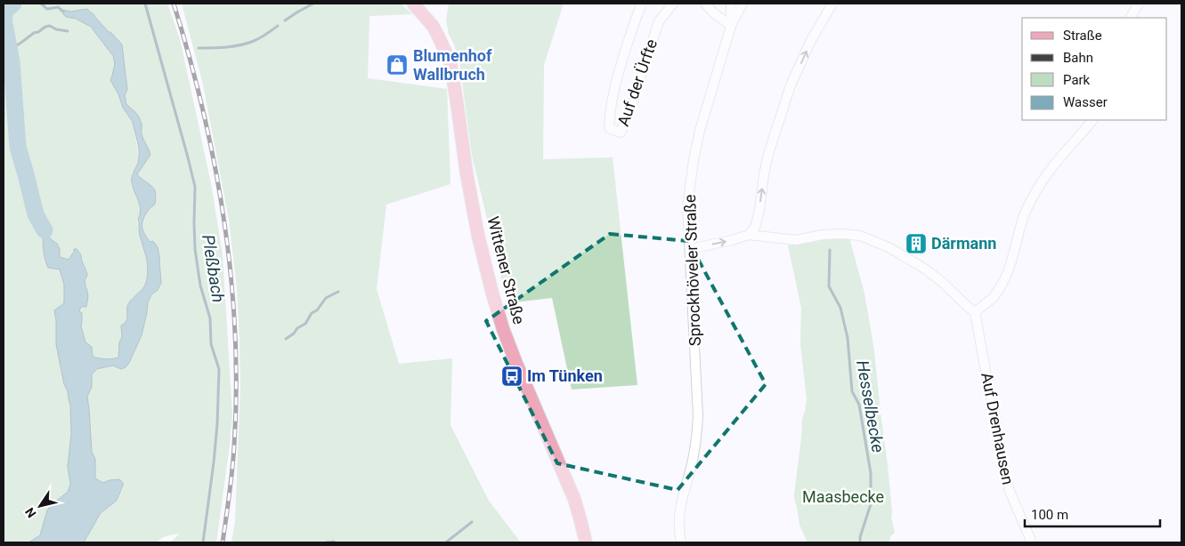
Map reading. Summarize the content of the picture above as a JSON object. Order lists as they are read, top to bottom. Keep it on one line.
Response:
{"streets":{"main road":["Wittener Straße"],"street":["Auf der Ürfte","Sprockhöveler Straße","Auf Drenhausen"]},"water":["Pleßbach","Hesselbecke"],"parks":["Maasbecke"],"places":{"shop":["Blumenhof Wallbruch"],"building":["Därmann"],"bus stop":["Im Tünken"]},"legend":["Straße","Bahn","Park","Wasser"],"scale_bar":"100 m","north":"bottom left"}
